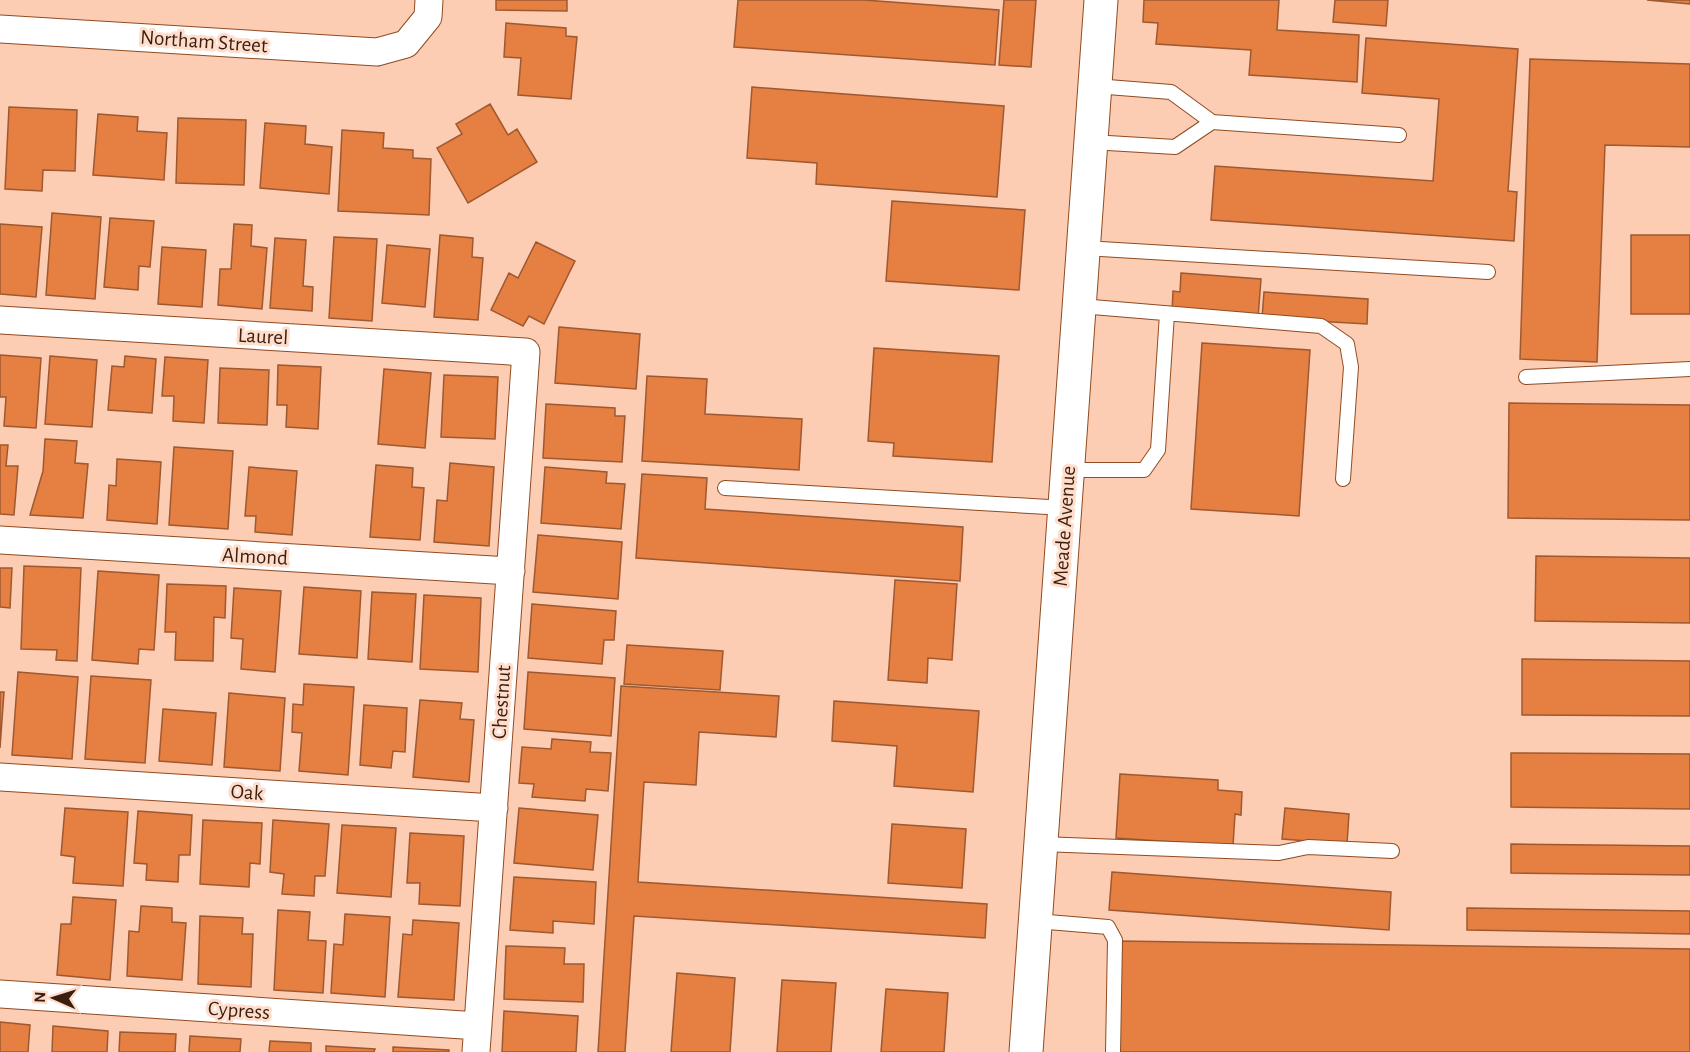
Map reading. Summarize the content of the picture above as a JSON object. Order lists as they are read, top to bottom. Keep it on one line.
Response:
{"streets":{"street":["Northam Street","Laurel","Meade Avenue","Almond","Chestnut","Oak","Cypress"]},"crossings":[["Laurel","Chestnut"],["Almond","Chestnut"],["Chestnut","Oak"],["Chestnut","Cypress"]],"north":"left"}
